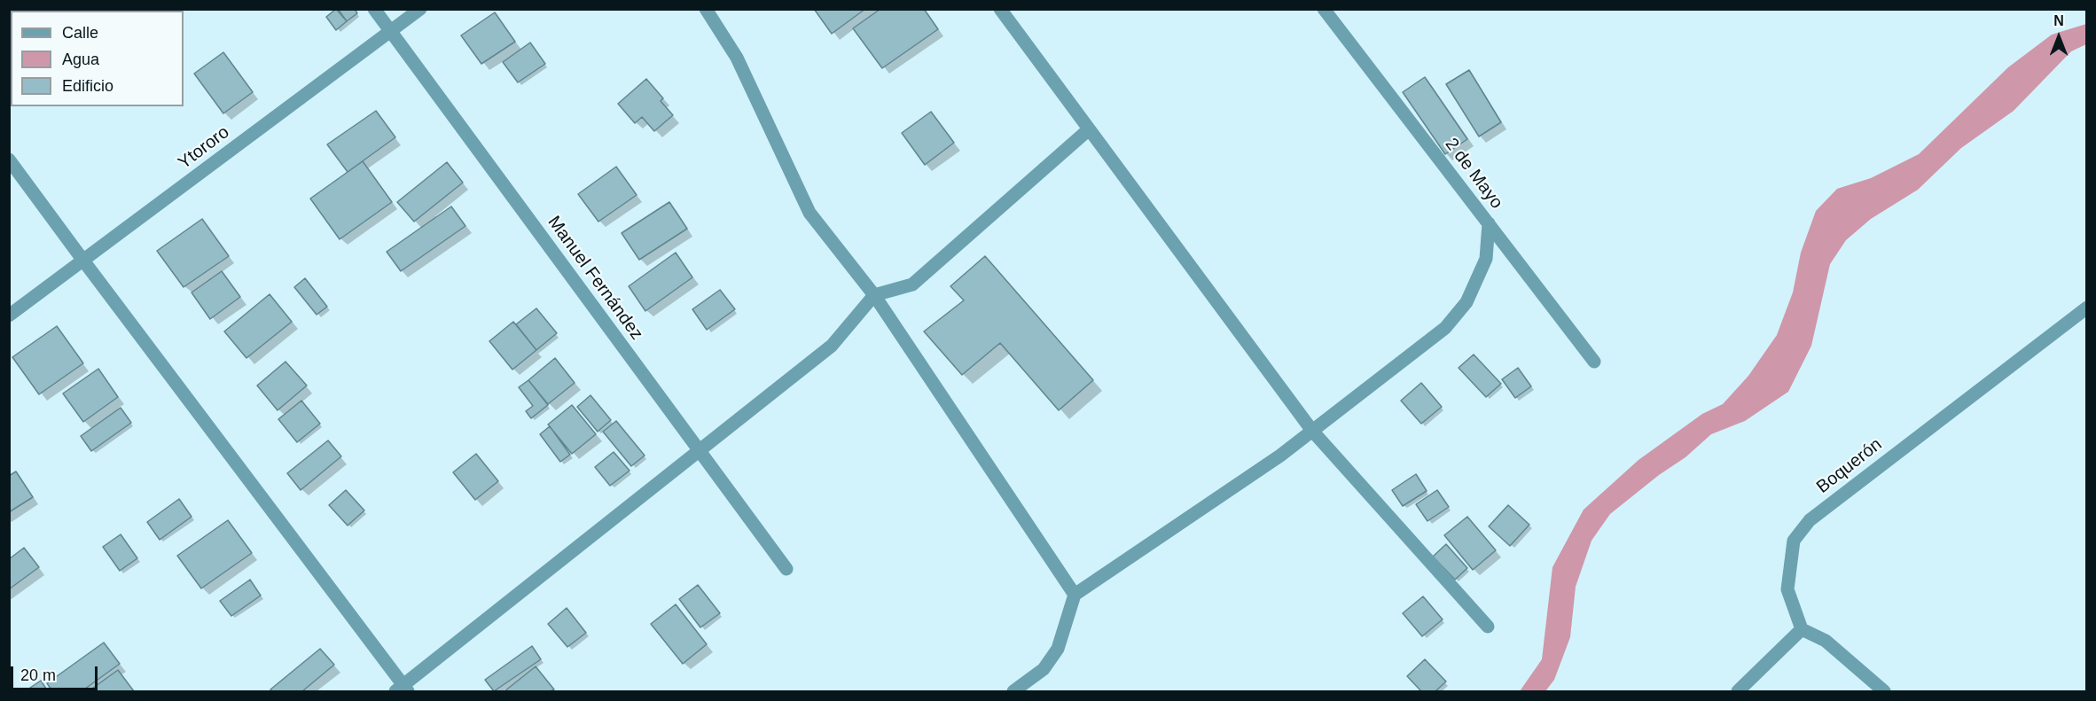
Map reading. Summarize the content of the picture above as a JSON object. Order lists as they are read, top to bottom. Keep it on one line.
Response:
{"streets":{"street":["Ytororo","2 de Mayo","Manuel Fernández","Boquerón"]},"crossings":[["Ytororo","Manuel Fernández"]],"legend":["Calle","Agua","Edificio"],"scale_bar":"20 m","north":"top"}
